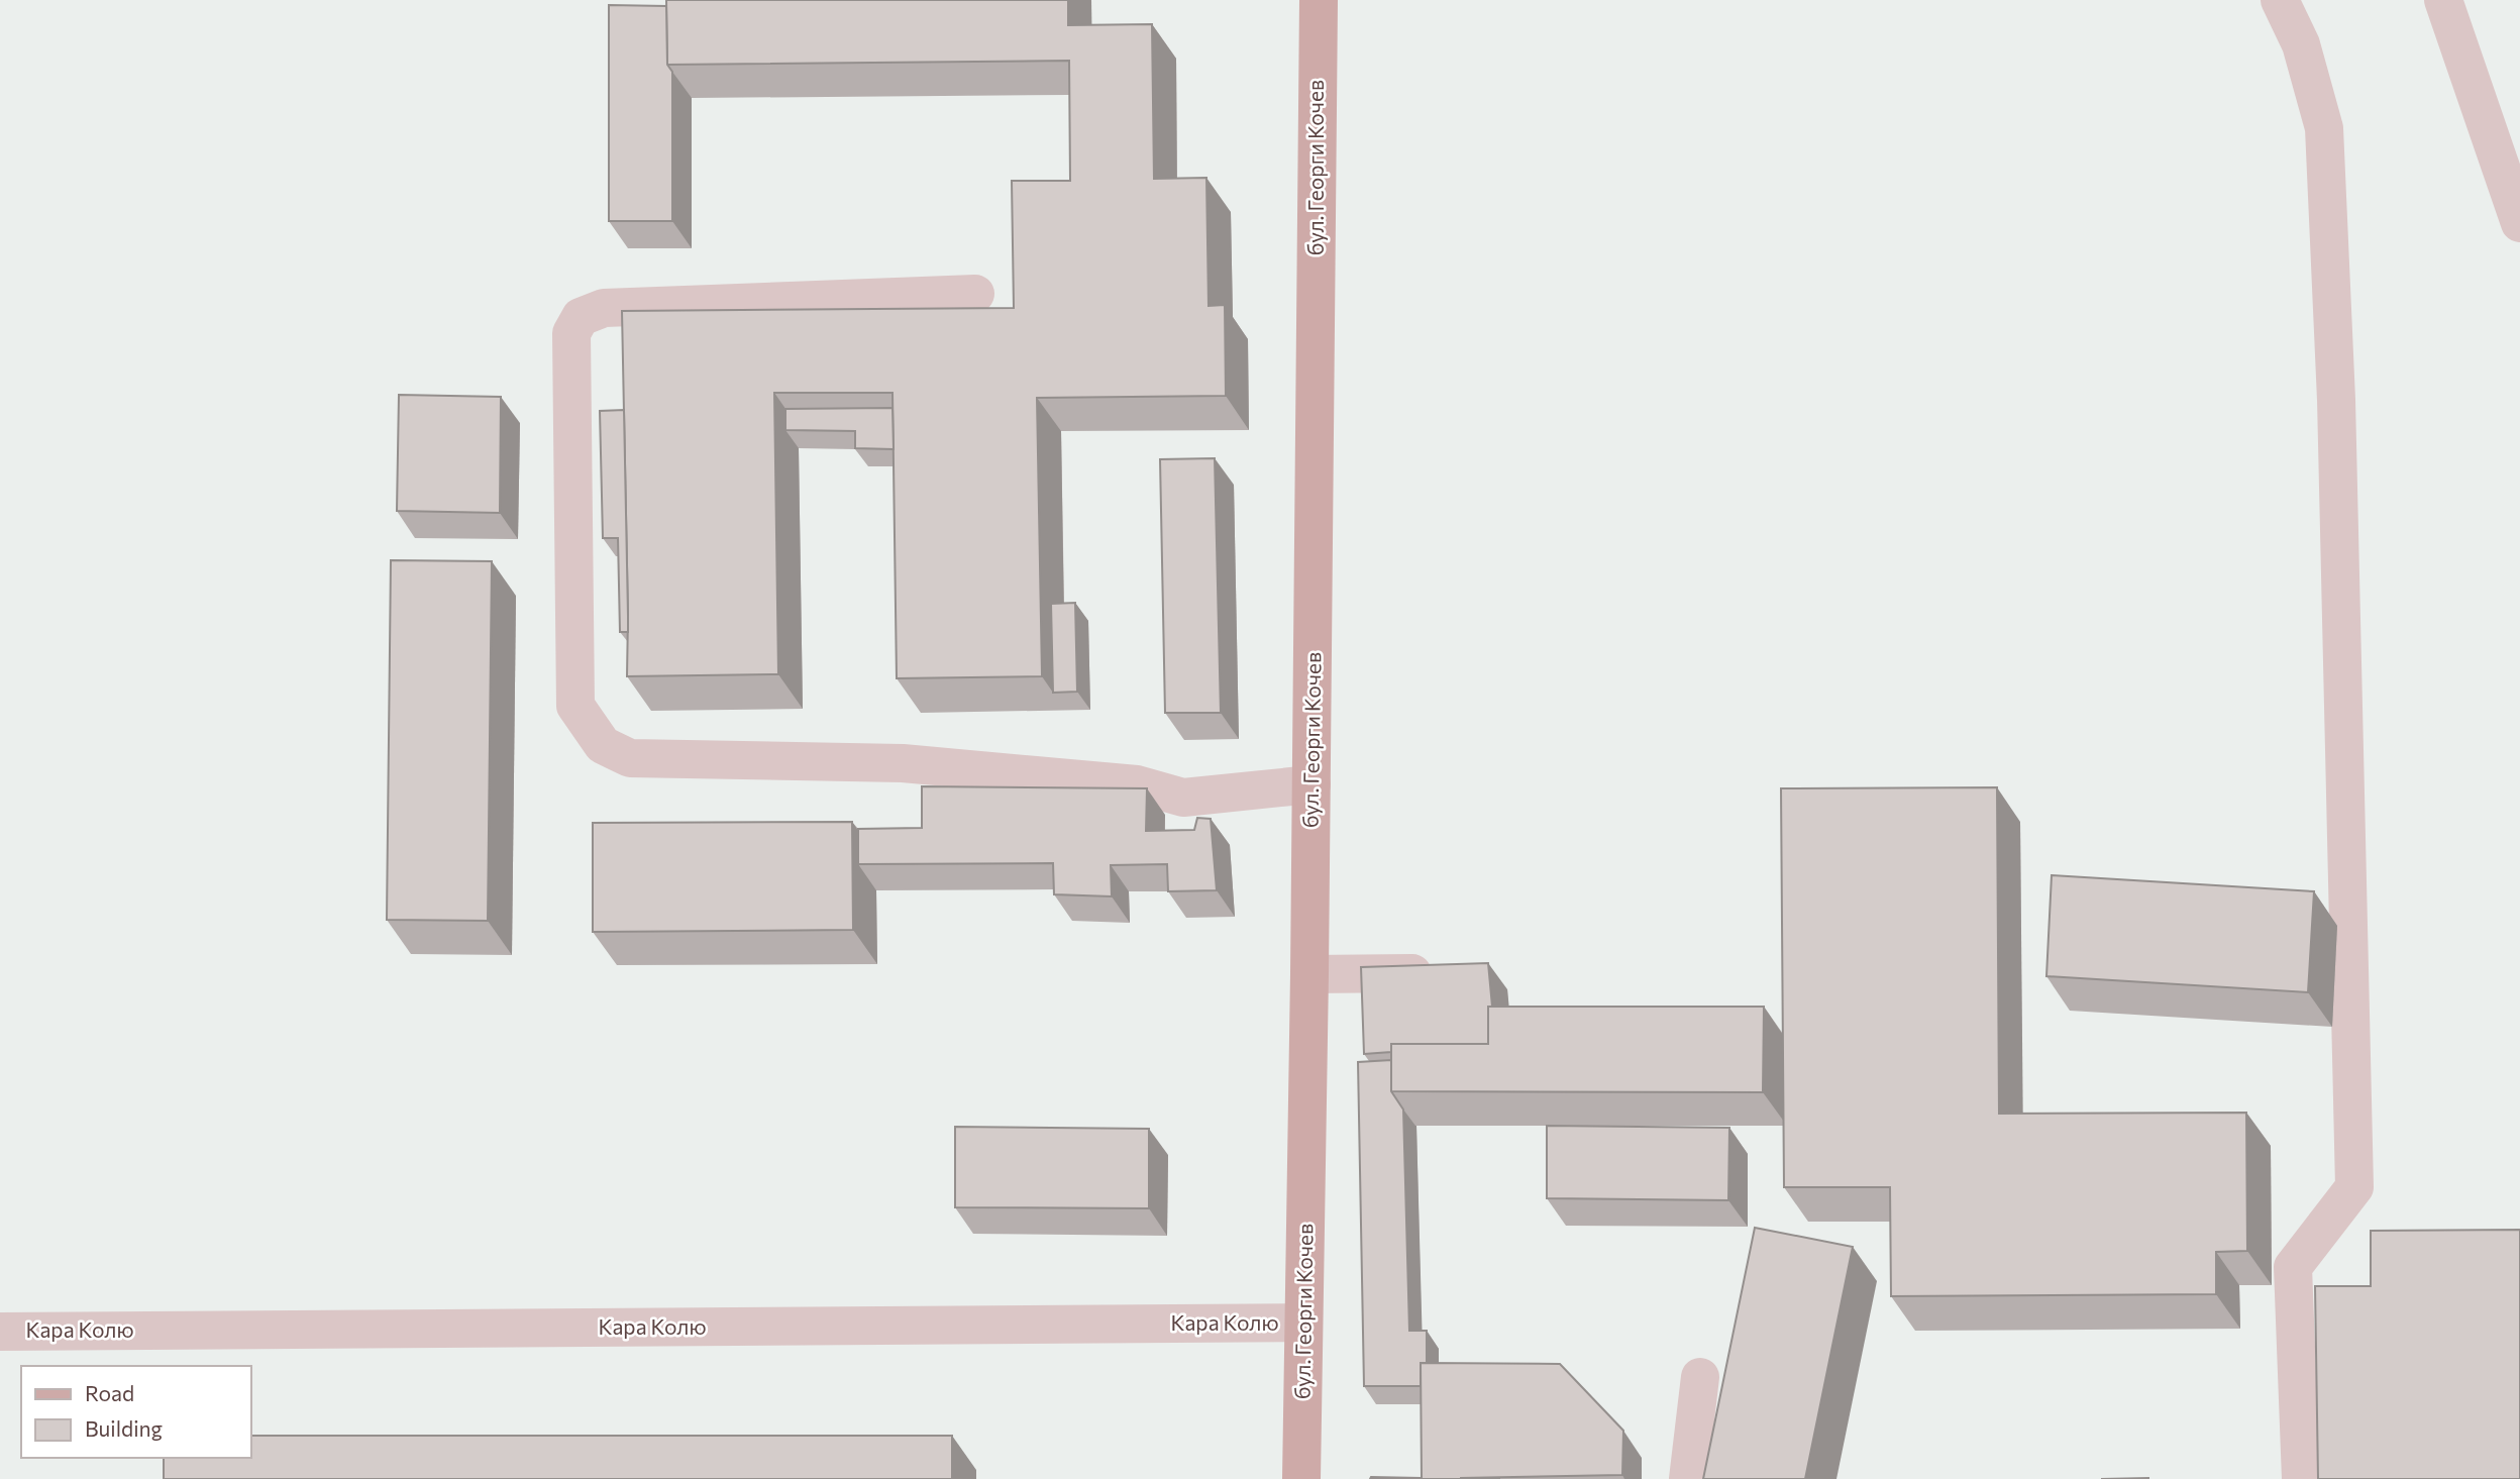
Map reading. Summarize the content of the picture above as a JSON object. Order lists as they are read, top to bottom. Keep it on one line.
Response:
{"streets":{"main road":["бул. Георги Кочев"],"street":["Кара Колю"]},"crossings":[["бул. Георги Кочев","Кара Колю"]],"legend":["Road","Building"]}
